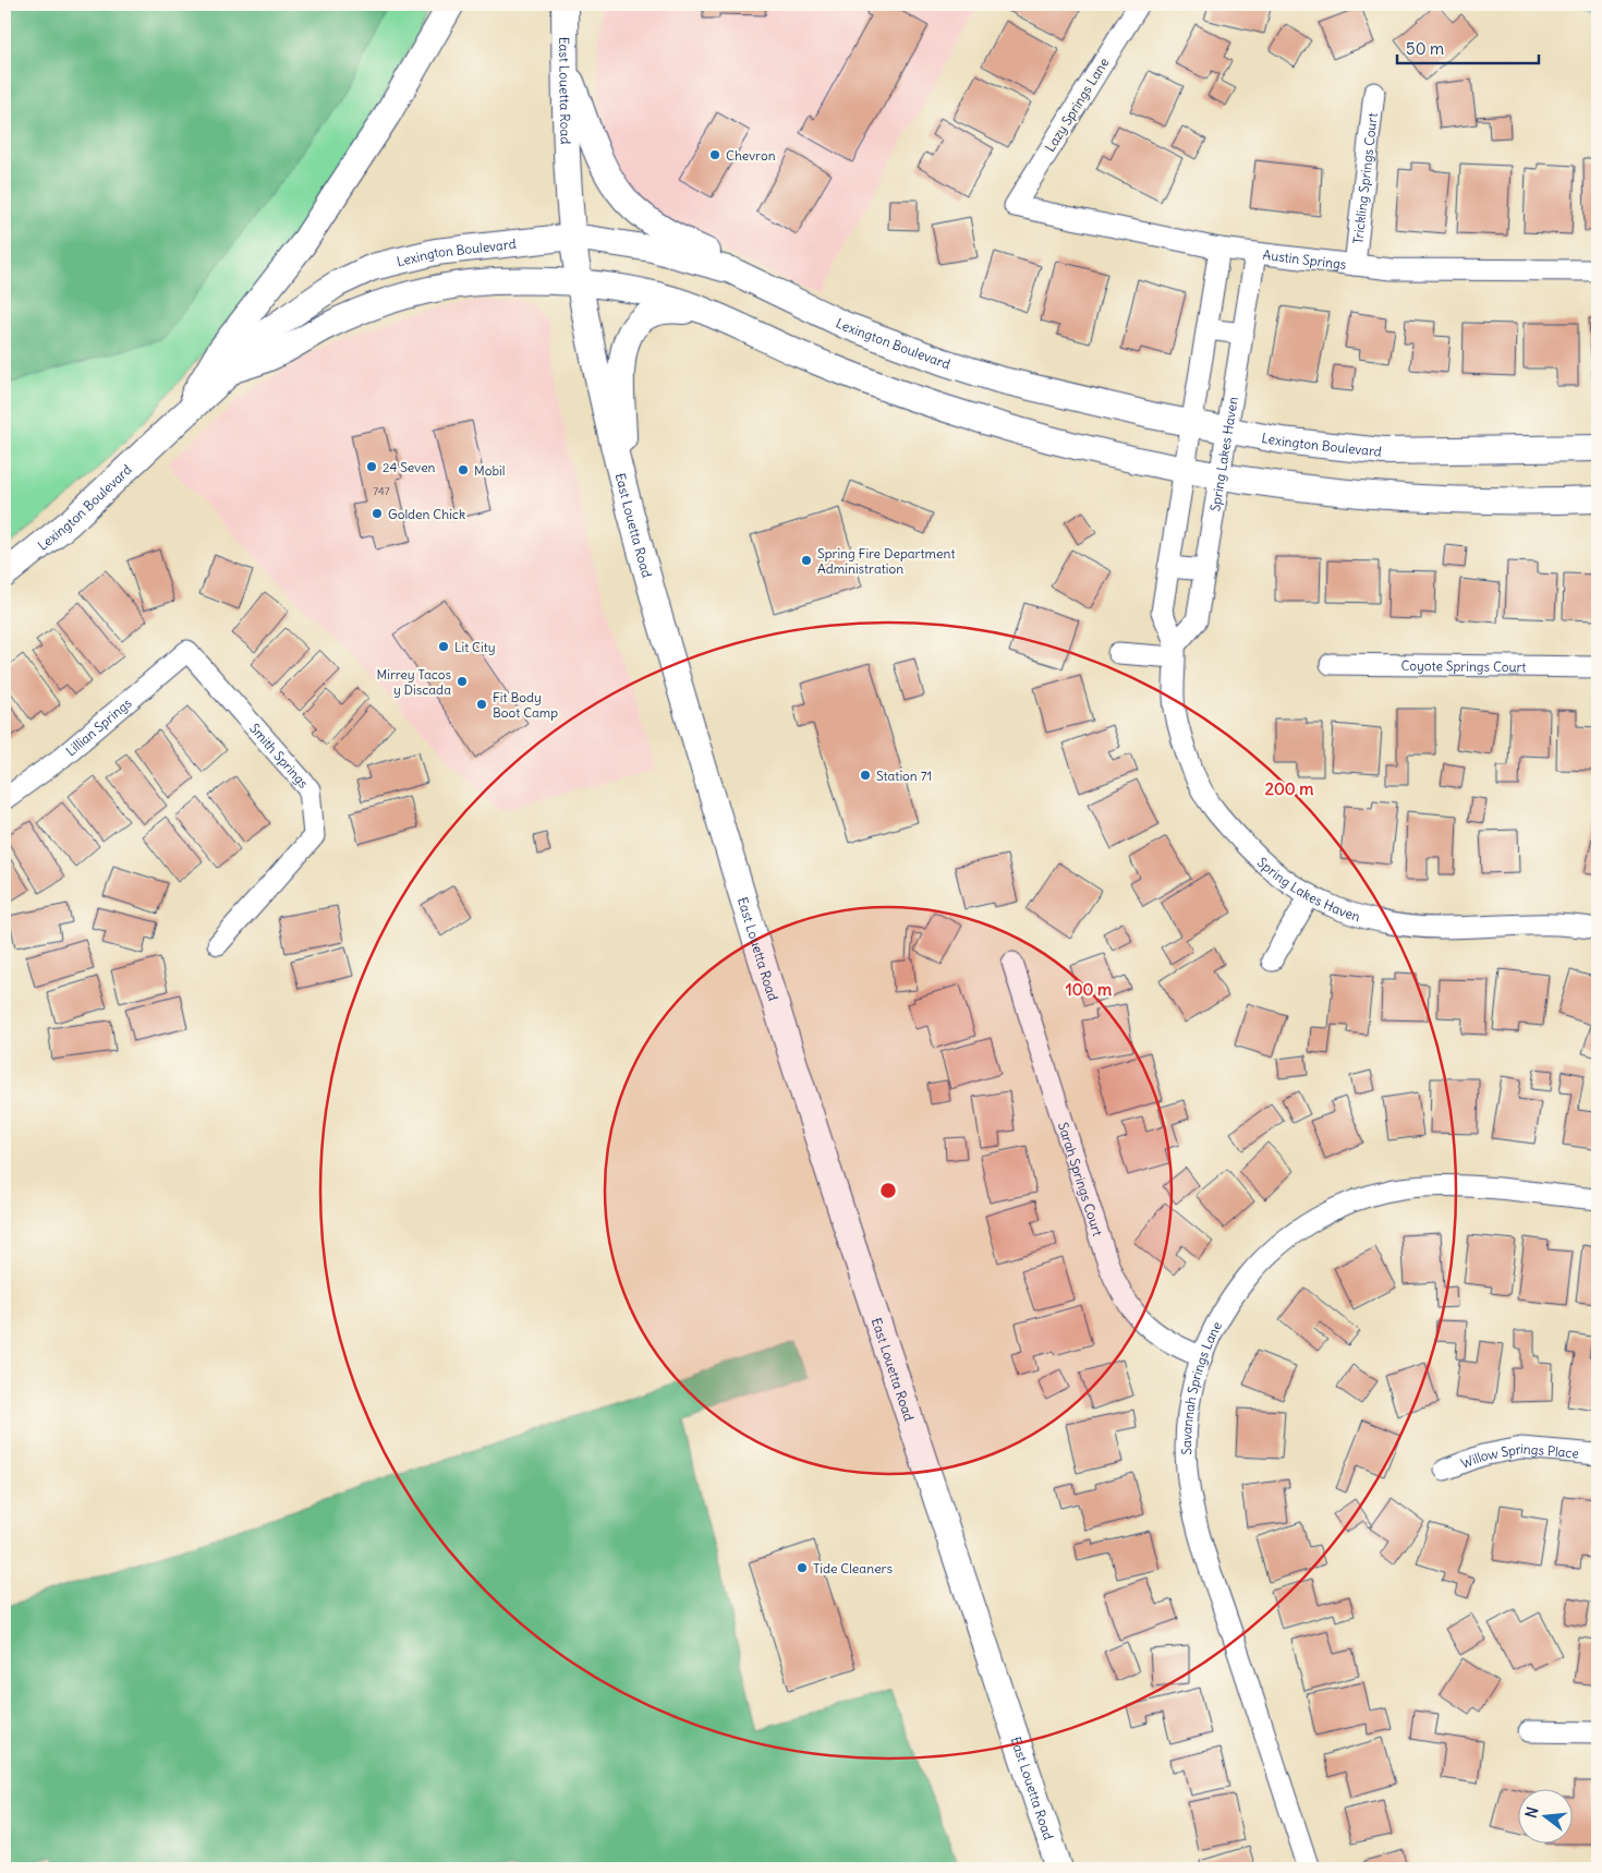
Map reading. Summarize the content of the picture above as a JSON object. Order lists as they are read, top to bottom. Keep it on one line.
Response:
{"streets":{"main road":["East Louetta Road","Lexington Boulevard"],"street":["Lazy Springs Lane","Trickling Springs Court","Austin Springs","Spring Lakes Haven","Coyote Springs Court","Lillian Springs","Smith Springs","Sarah Springs Court","Savannah Springs Lane","Willow Springs Place"]},"crossings":[["East Louetta Road","Lexington Boulevard"],["Lazy Springs Lane","Austin Springs"],["Trickling Springs Court","Austin Springs"],["Lexington Boulevard","Spring Lakes Haven"],["Austin Springs","Spring Lakes Haven"],["Lillian Springs","Smith Springs"],["Sarah Springs Court","Savannah Springs Lane"]],"places":["Chevron","24 Seven","Mobil","Golden Chick","Spring Fire Department Administration","Lit City","Mirrey Tacos y Discada","Fit Body Boot Camp","Station 71","Tide Cleaners"],"house_numbers":["747"],"scale_bar":"50 m","north":"left","rings":["200 m","100 m"]}
